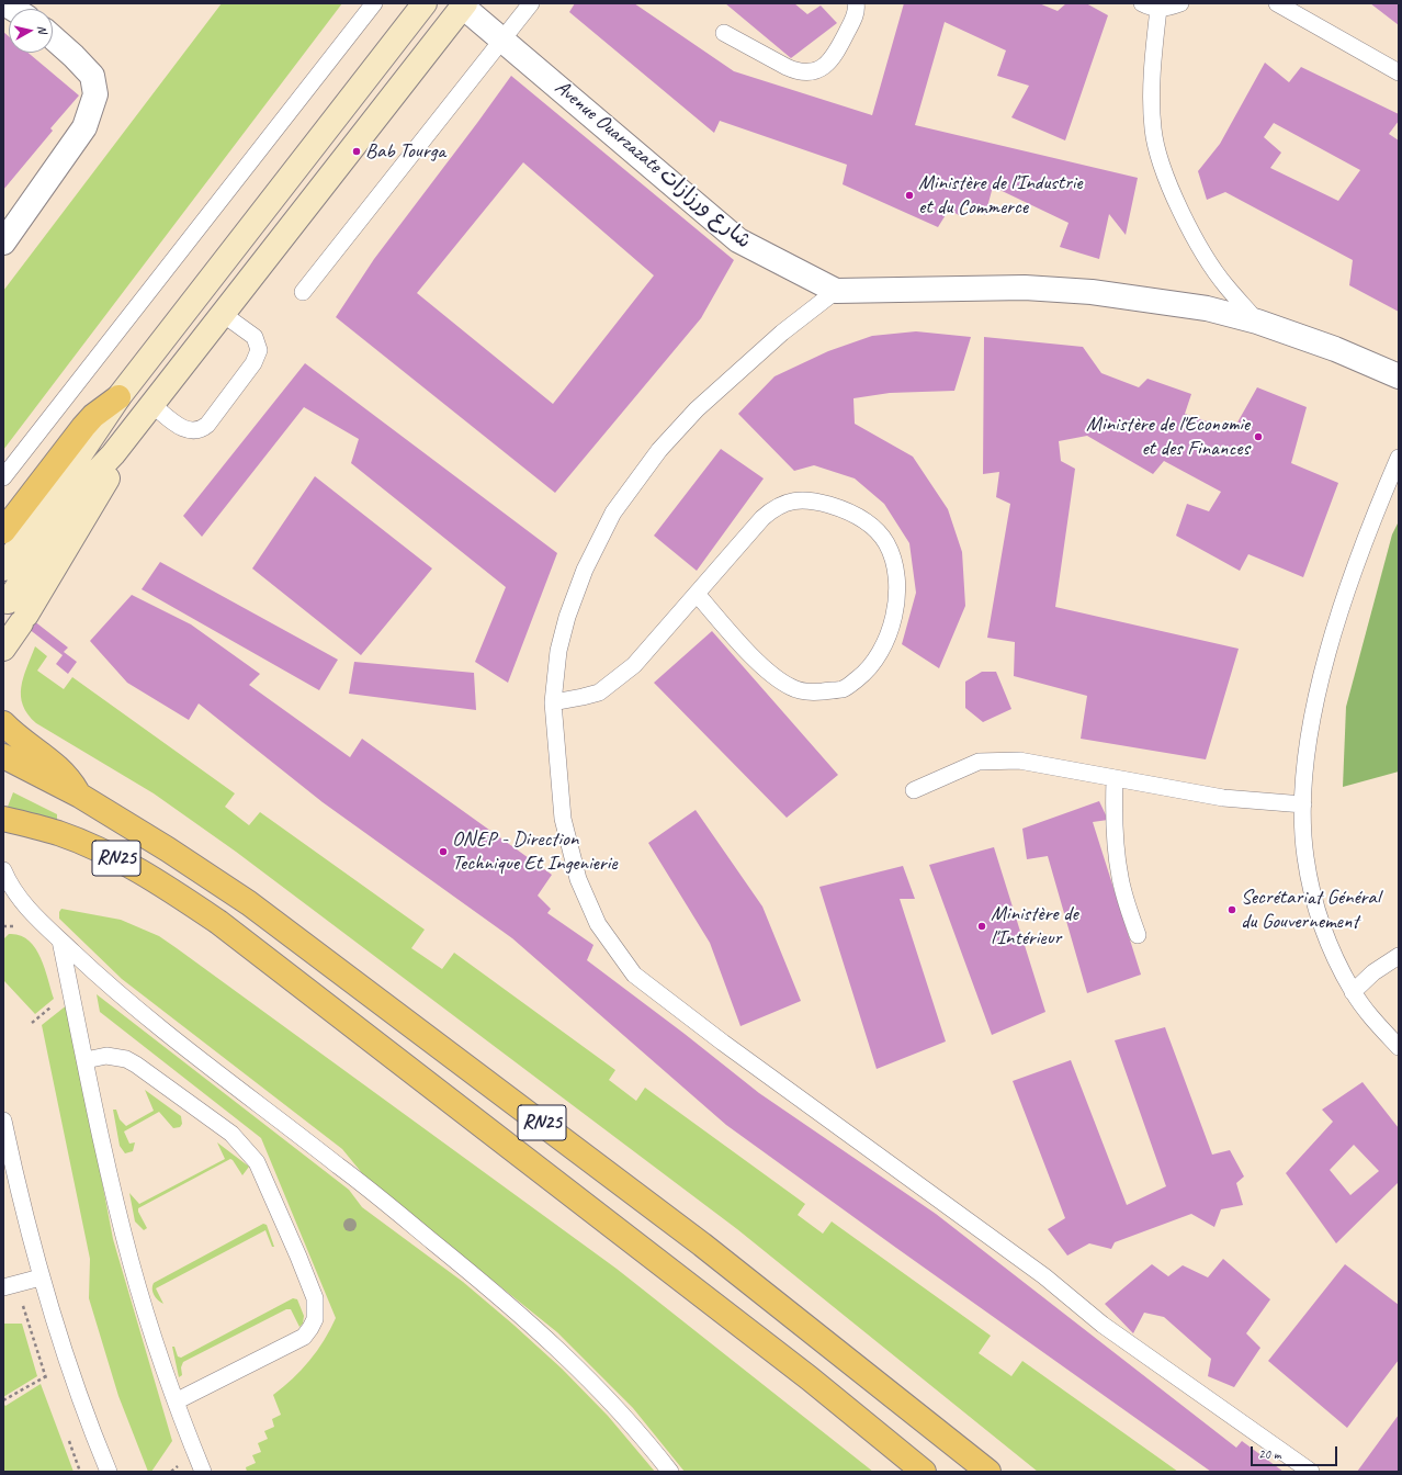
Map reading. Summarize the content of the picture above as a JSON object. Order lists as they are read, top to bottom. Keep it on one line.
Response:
{"streets":{"main road":["RN25"],"street":["Avenue Ouarzazate شارع ورزازات"]},"places":["Bab Tourga","Ministère de l’Industrie et du Commerce","Ministère de l'Economie et des Finances","ONEP - Direction Technique Et Ingenierie","Secrétariat Général du Gouvernement","Ministère de l'Intérieur"],"scale_bar":"20 m","north":"right"}
